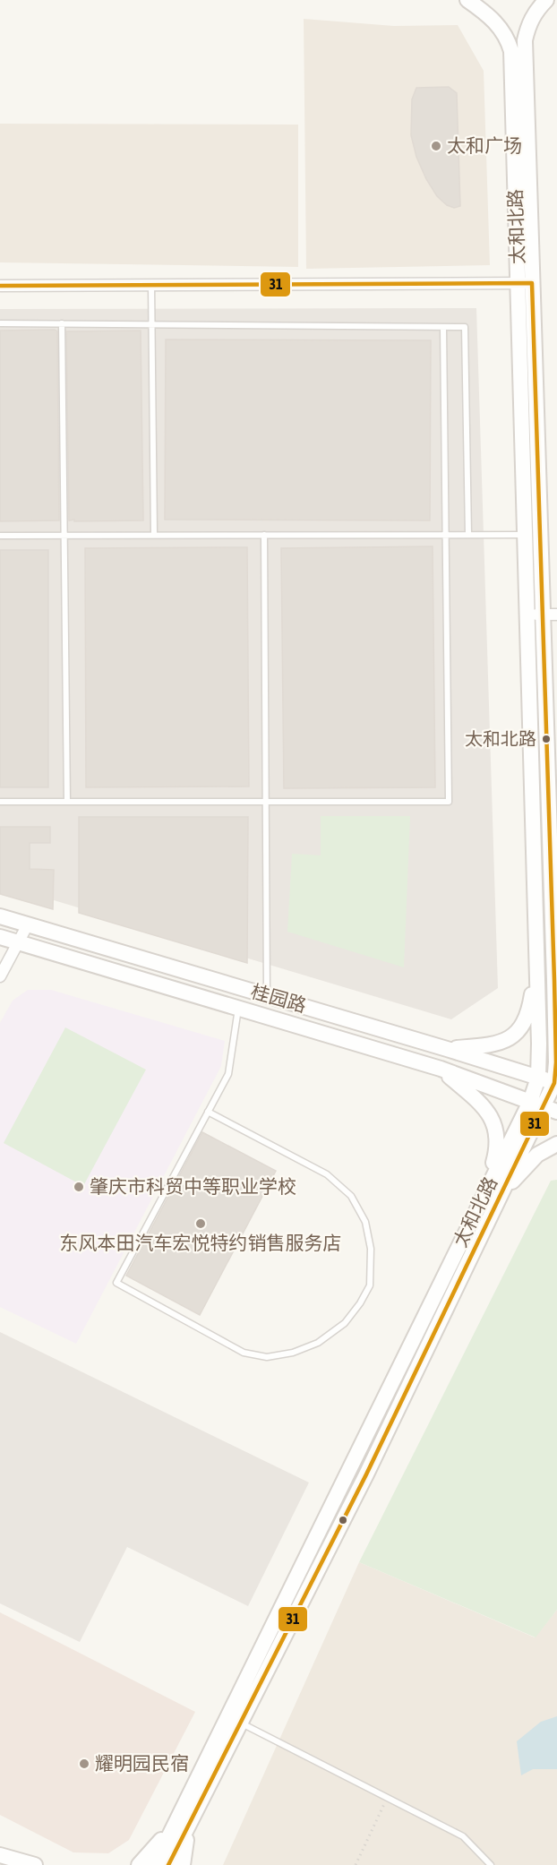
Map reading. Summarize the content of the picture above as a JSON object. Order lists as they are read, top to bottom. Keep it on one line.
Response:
{"streets":{"main road":["太和北路","桂园路"]},"crossings":[["太和北路","桂园路"]],"places":["太和广场","太和北路","肇庆市科贸中等职业学校","东风本田汽车宏悦特约销售服务店","耀明园民宿"],"lines":["transit line 31"]}
